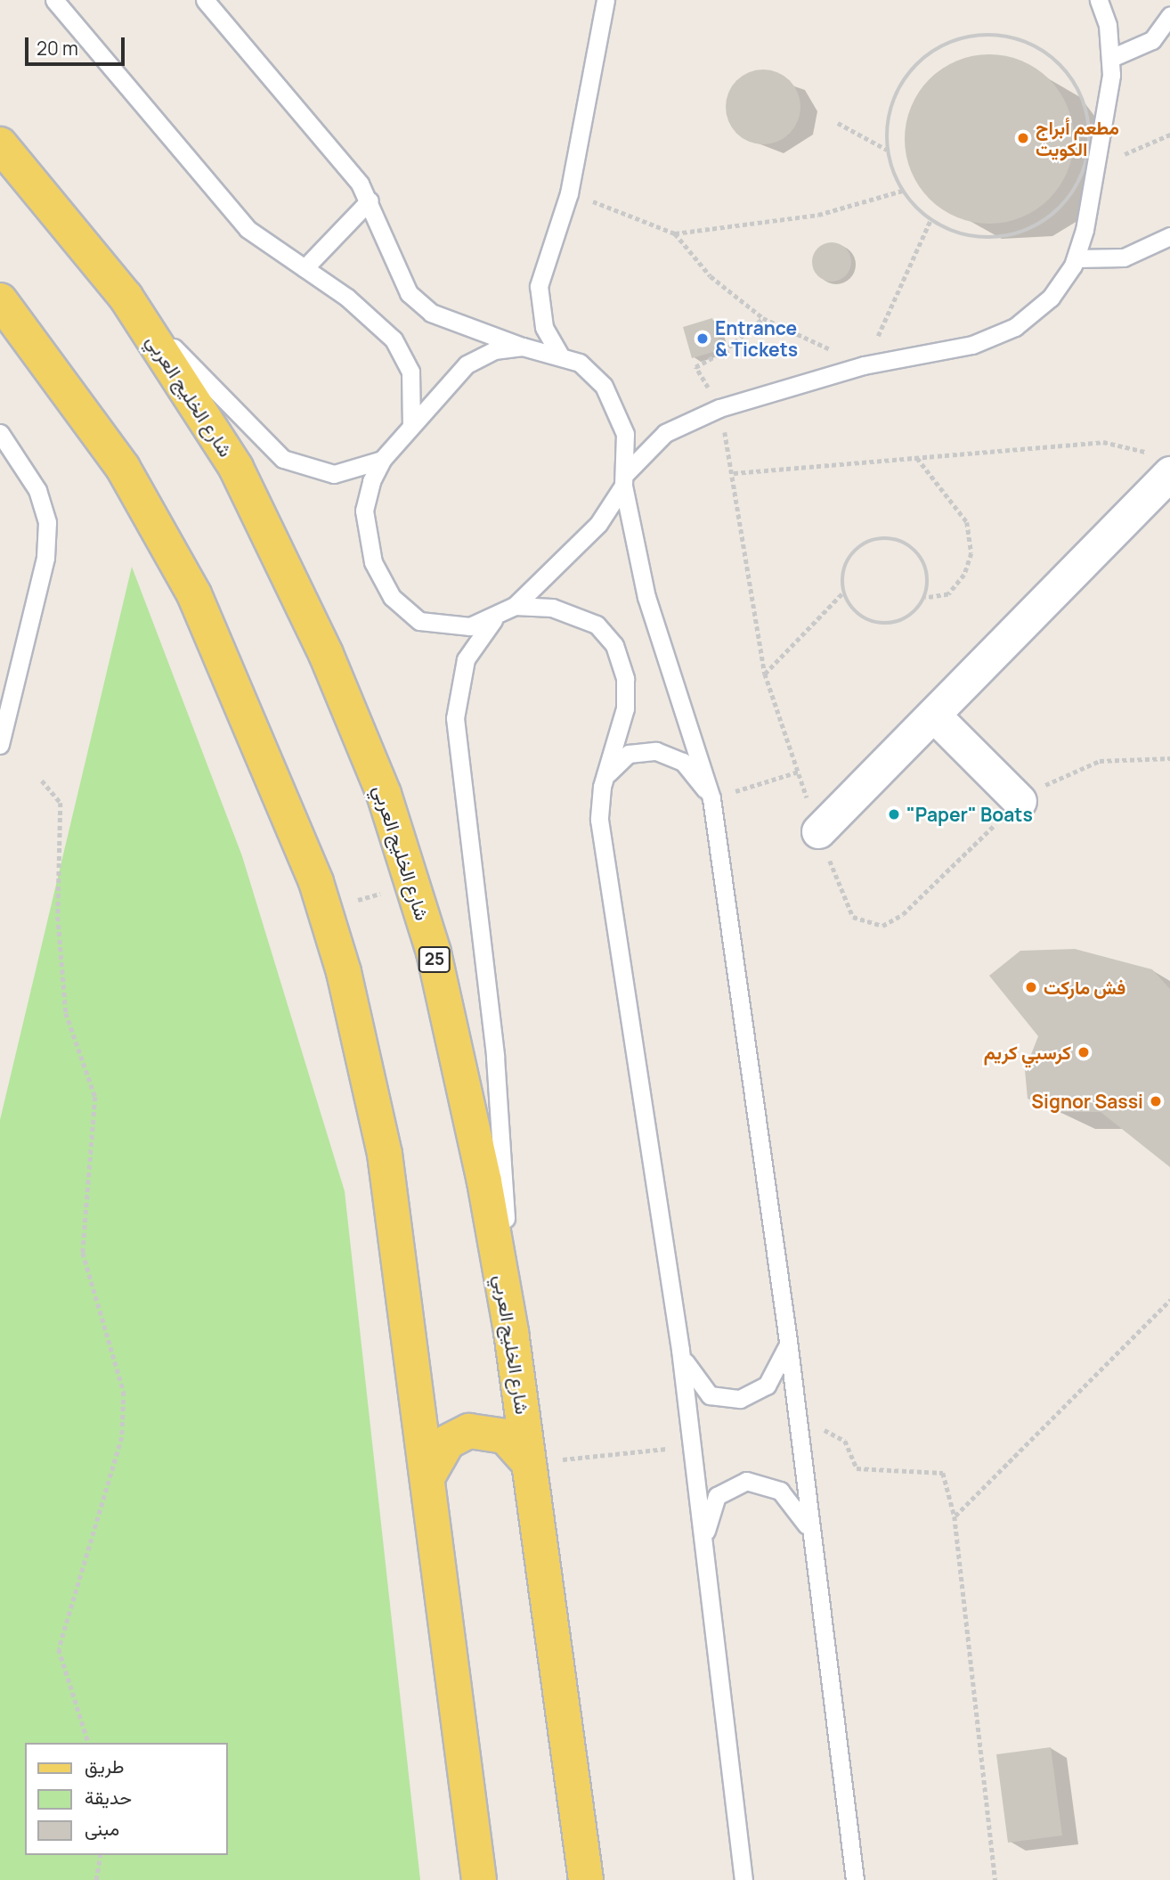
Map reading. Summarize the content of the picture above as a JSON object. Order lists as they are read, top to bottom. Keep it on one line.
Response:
{"streets":{"main road":["شارع الخليج العربي","25"]},"places":["مطعم أبراج الكويت","Entrance & Tickets","\"Paper\" Boats","فش ماركت","كرسبي كريم","Signor Sassi"],"legend":["طريق","حديقة","مبنى"],"scale_bar":"20 m"}
